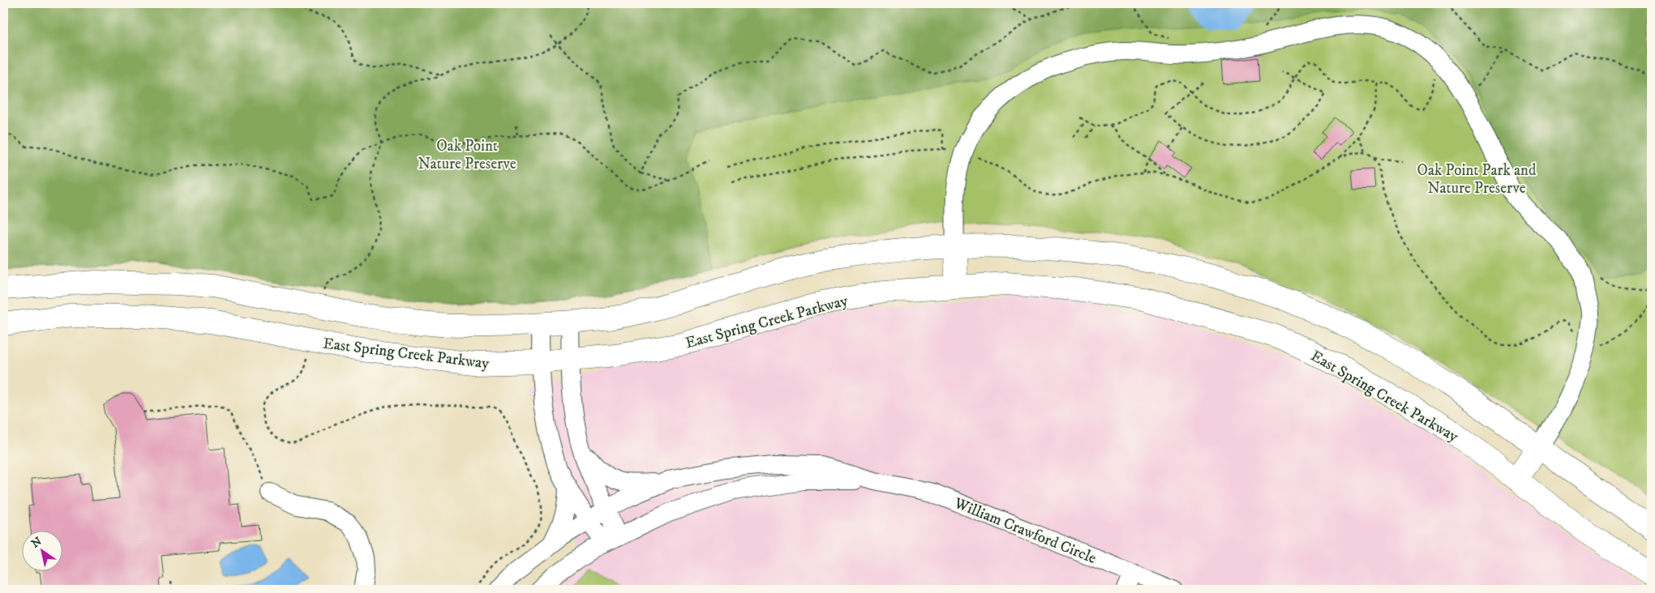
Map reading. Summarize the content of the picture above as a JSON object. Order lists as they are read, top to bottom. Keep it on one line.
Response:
{"streets":{"main road":["East Spring Creek Parkway"],"lane":["William Crawford Circle"]},"parks":["Oak Point Nature Preserve","Oak Point Park and Nature Preserve"],"north":"top left"}
